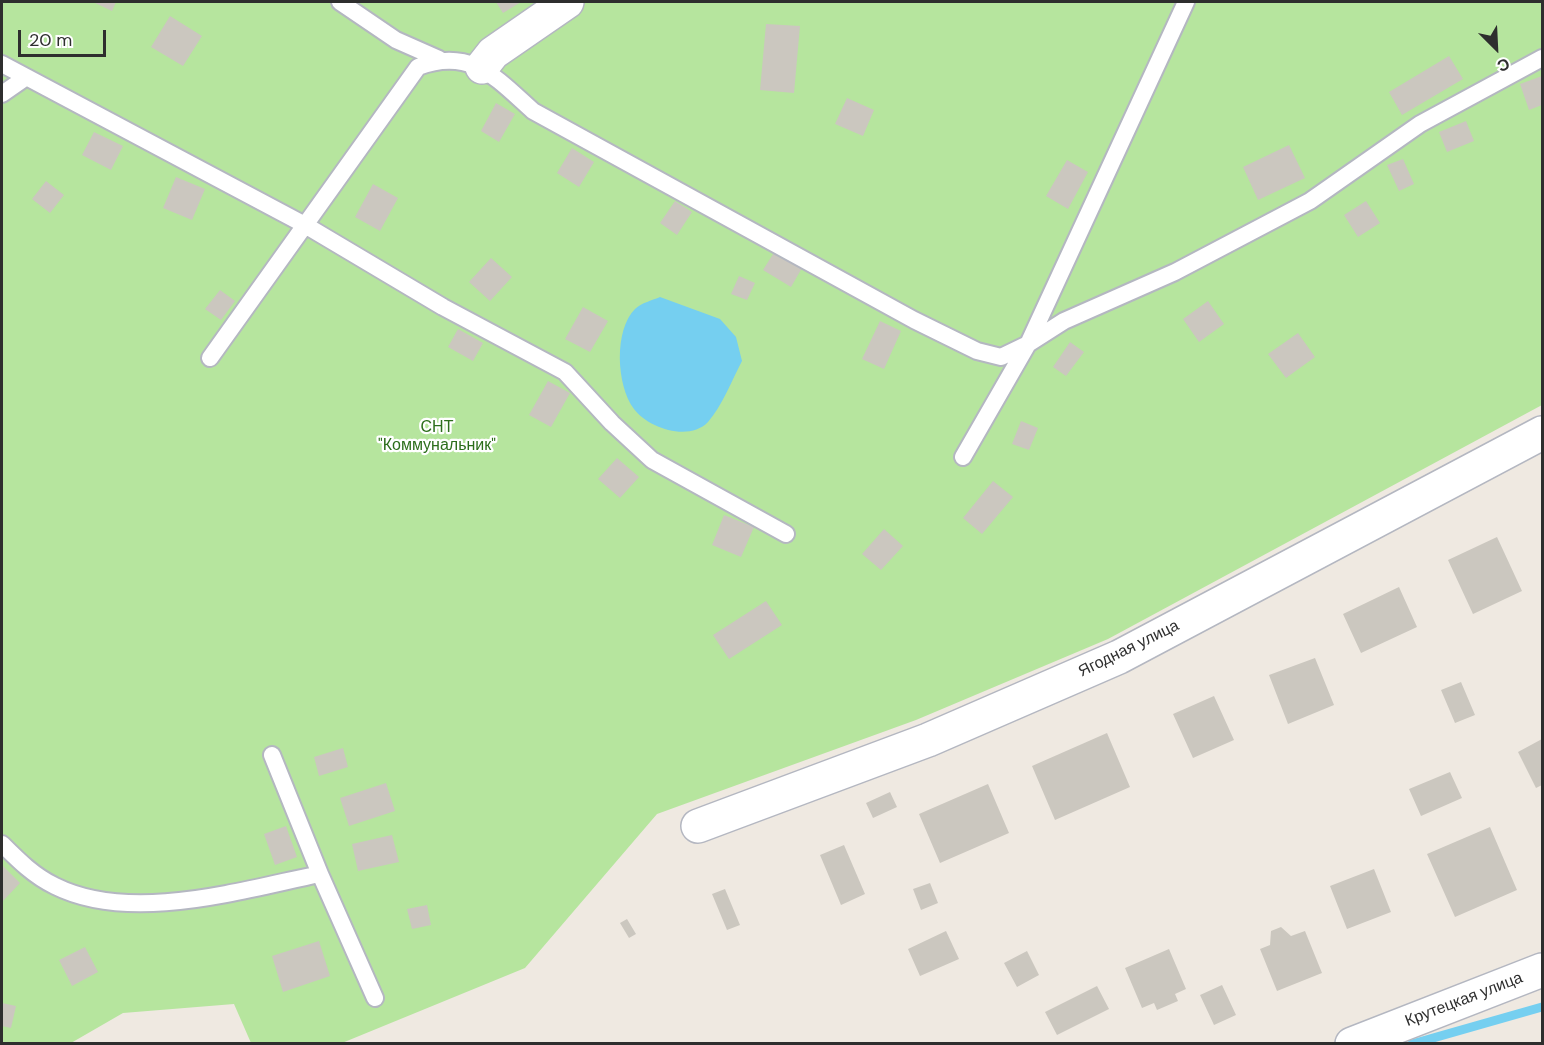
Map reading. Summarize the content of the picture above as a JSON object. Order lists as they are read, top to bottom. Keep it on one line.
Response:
{"streets":{"street":["Ягодная улица","Крутецкая улица"]},"parks":["СНТ \"Коммунальник\""],"scale_bar":"20 m","north":"bottom right"}
